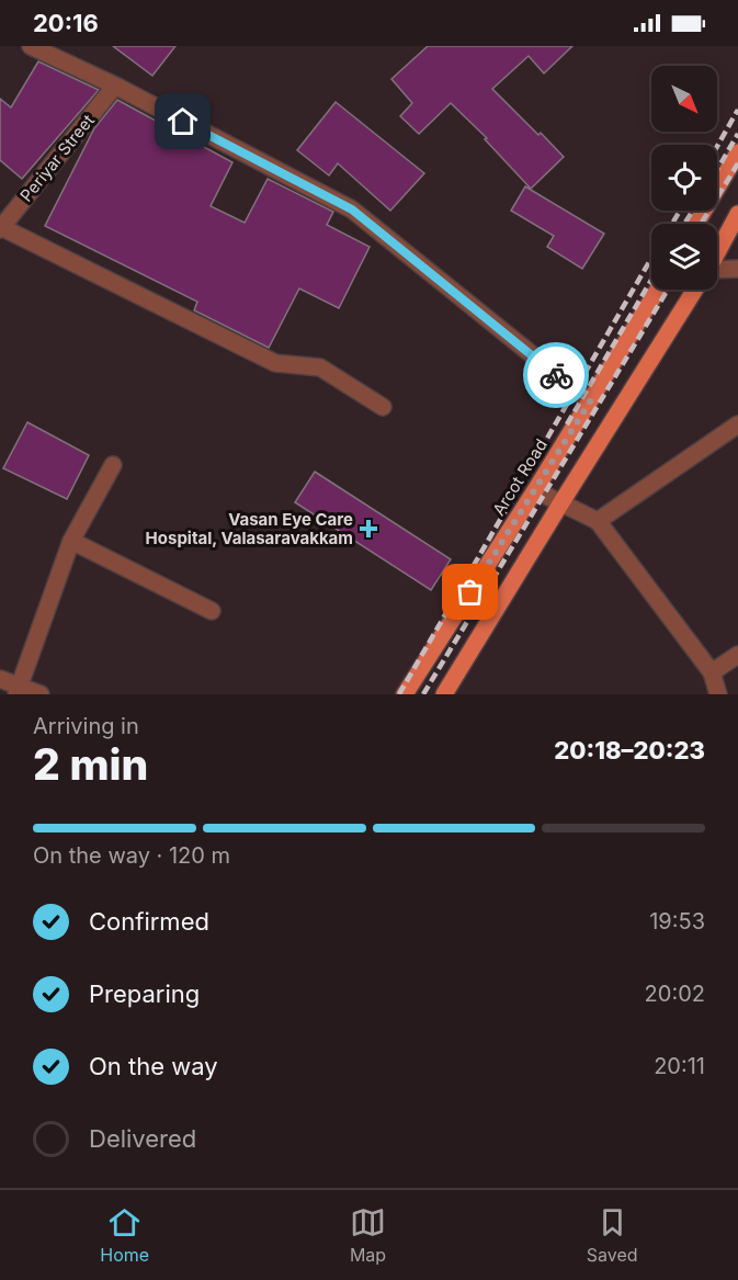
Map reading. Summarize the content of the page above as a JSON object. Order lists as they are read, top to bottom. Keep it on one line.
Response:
{"streets":{"main road":["Arcot Road"],"street":["Periyar Street"]},"places":{"health":["Vasan Eye Care Hospital, Valasaravakkam"]},"north":"bottom right","page":{"status":"20:16","heading":["2 min","Arriving in","20:18–20:23"],"bar":"On the way · 120 m","list":[["Confirmed","19:53"],["Preparing","20:02"],["On the way","20:11"],"Delivered"],"tabs":["Home","Map","Saved"]}}
